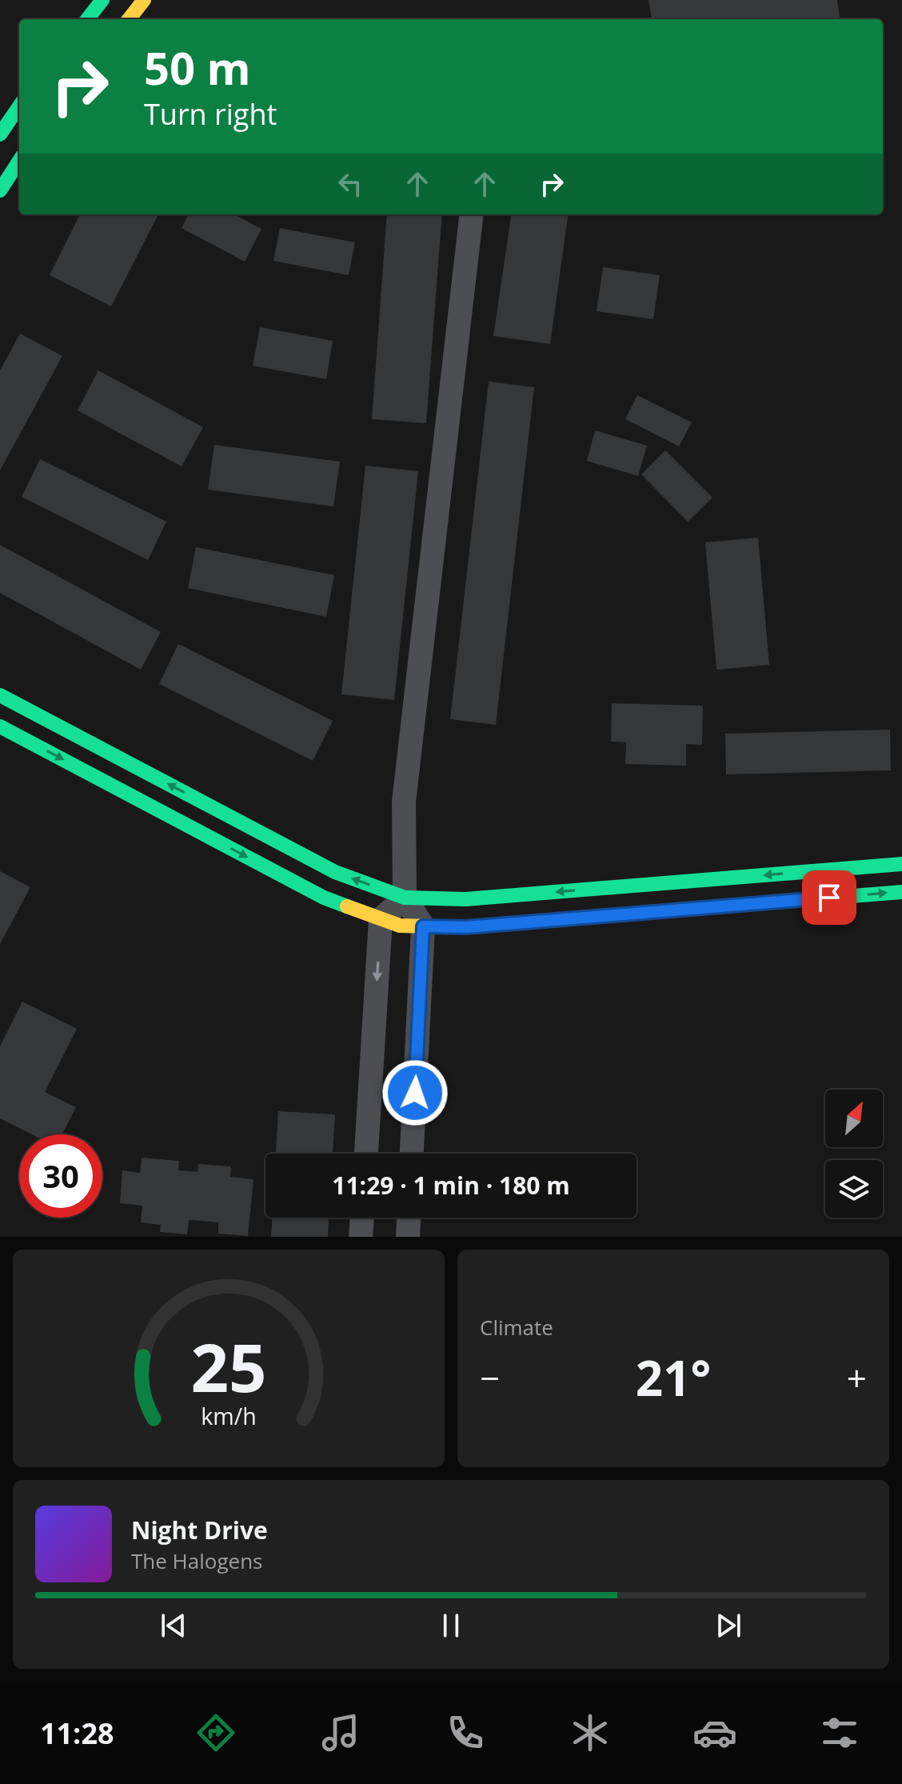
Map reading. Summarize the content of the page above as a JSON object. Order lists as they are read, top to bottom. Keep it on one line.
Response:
{"north":"top right","page":{"turn":["50 m","Turn right"],"limit":"30","trip":"11:29 · 1 min · 180 m","tile":"Climate","heat":["−","21°","+"],"song":["Night Drive","The Halogens"],"tabs":"11:28","gauge":["25","km/h"]}}
